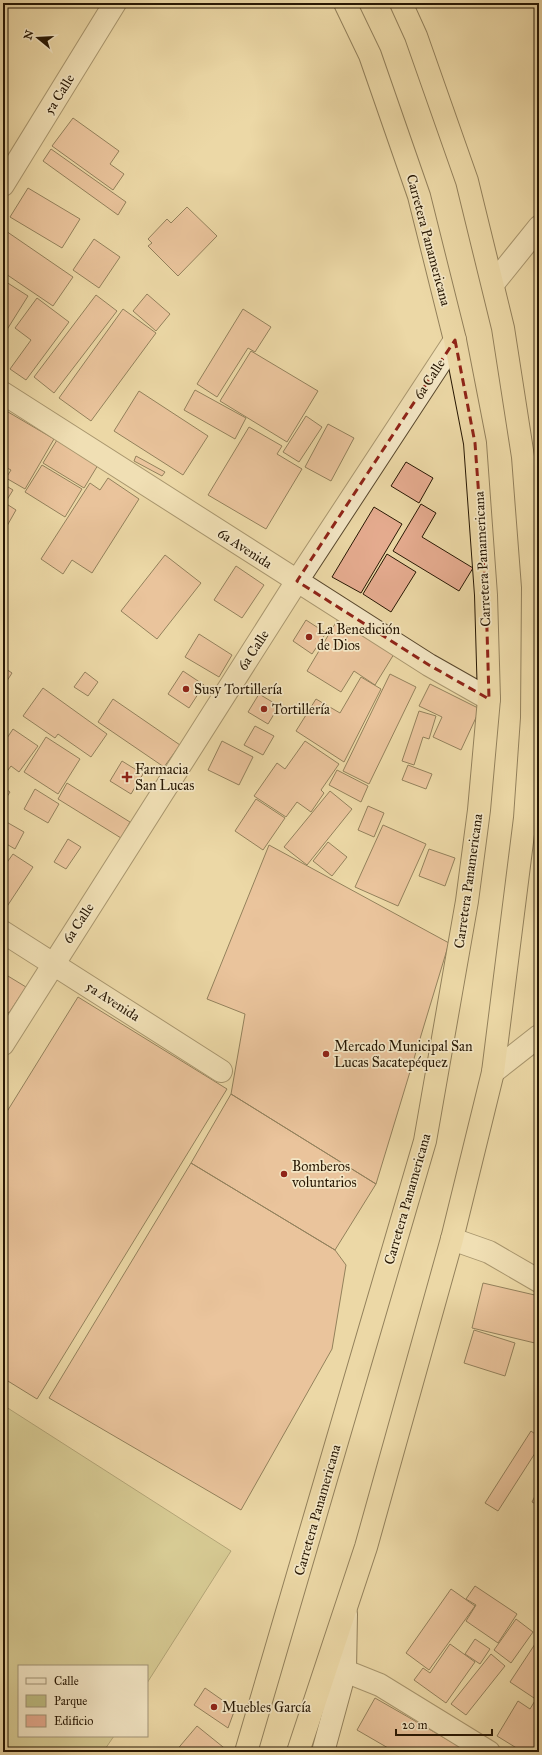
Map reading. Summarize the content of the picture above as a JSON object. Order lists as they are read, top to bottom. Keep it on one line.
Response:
{"streets":{"highway":["Carretera Panamericana"],"street":["5a Calle","6a Calle","6a Avenida","5a Avenida"]},"crossings":[["Carretera Panamericana","6a Calle"],["Carretera Panamericana","6a Avenida"],["6a Calle","6a Avenida"],["6a Calle","5a Avenida"]],"places":{"other":["La Benedición de Dios","Susy Tortillería","Tortillería","Mercado Municipal San Lucas Sacatepéquez","Bomberos voluntarios","Muebles García"],"health":["Farmacia San Lucas"]},"legend":["Calle","Parque","Edificio"],"scale_bar":"20 m","north":"left"}
